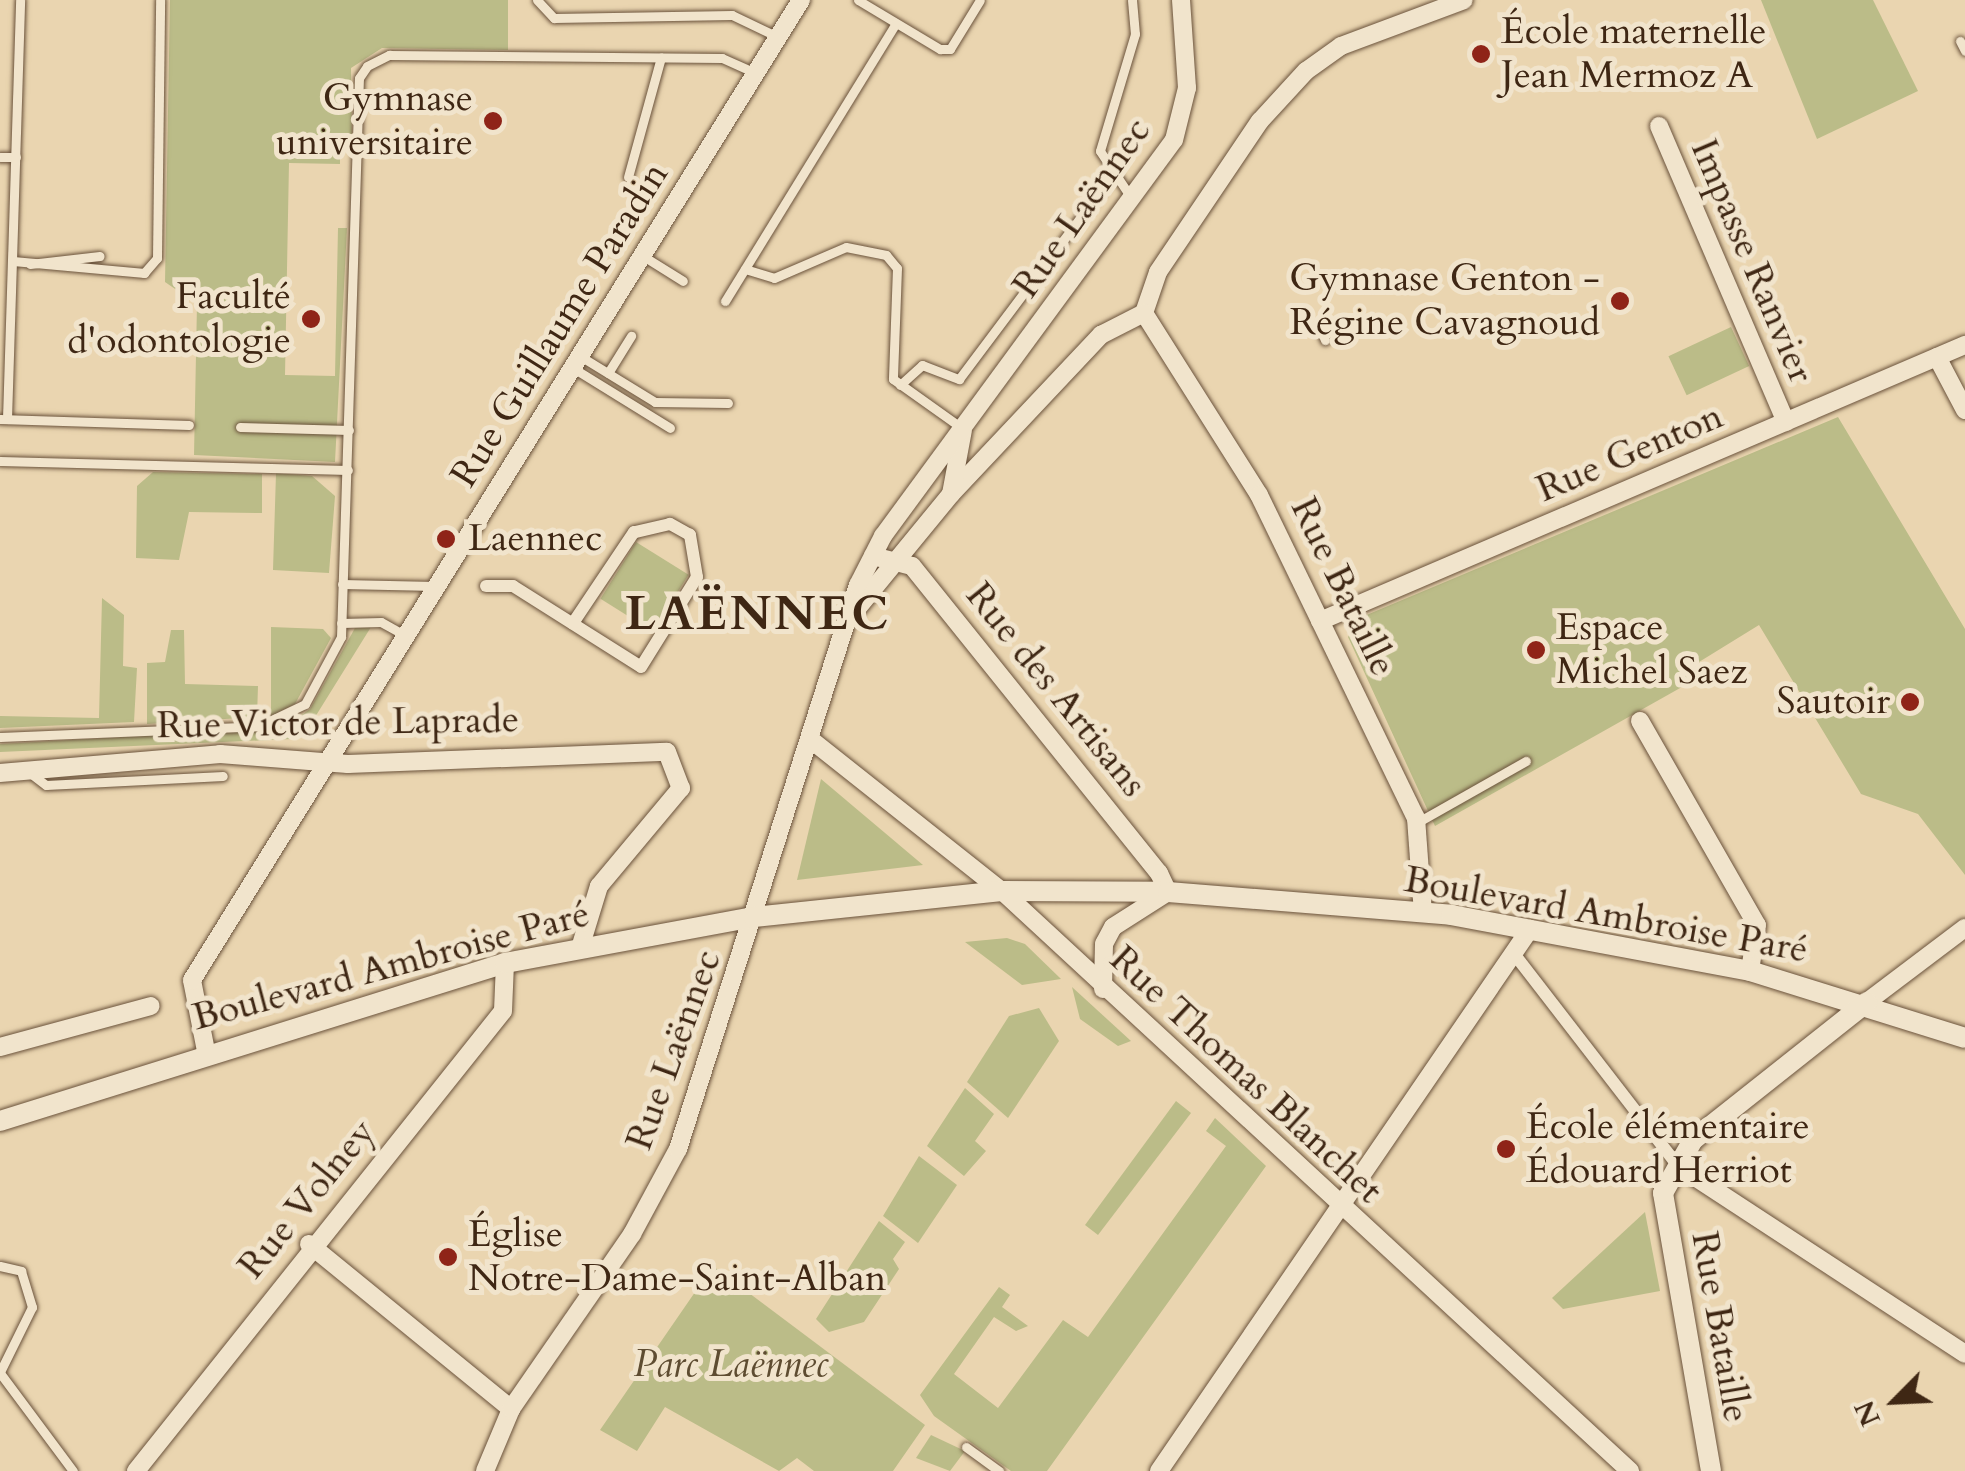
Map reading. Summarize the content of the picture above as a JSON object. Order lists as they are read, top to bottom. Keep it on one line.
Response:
{"streets":{"street":["Rue Laënnec","Impasse Ranvier","Rue Guillaume Paradin","Rue Genton","Rue Bataille","Rue des Artisans","Rue Victor de Laprade","Boulevard Ambroise Paré","Rue Thomas Blanchet","Rue Volney"]},"crossings":[["Rue Laënnec","Rue Bataille"],["Rue Laënnec","Rue des Artisans"],["Rue Laënnec","Boulevard Ambroise Paré"],["Rue Laënnec","Rue Thomas Blanchet"],["Impasse Ranvier","Rue Genton"],["Rue Guillaume Paradin","Rue Victor de Laprade"],["Rue Guillaume Paradin","Boulevard Ambroise Paré"],["Rue Genton","Rue Bataille"],["Rue Bataille","Boulevard Ambroise Paré"],["Rue des Artisans","Boulevard Ambroise Paré"],["Rue Victor de Laprade","Boulevard Ambroise Paré"],["Boulevard Ambroise Paré","Rue Thomas Blanchet"],["Boulevard Ambroise Paré","Rue Volney"]],"districts":["LAËNNEC"],"parks":["Parc Laënnec"],"places":["École maternelle Jean Mermoz A","Gymnase universitaire","Gymnase Genton - Régine Cavagnoud","Faculté d'odontologie","Laennec","Espace Michel Saez","Sautoir","École élémentaire Édouard Herriot","Église Notre-Dame-Saint-Alban"],"north":"bottom left"}
